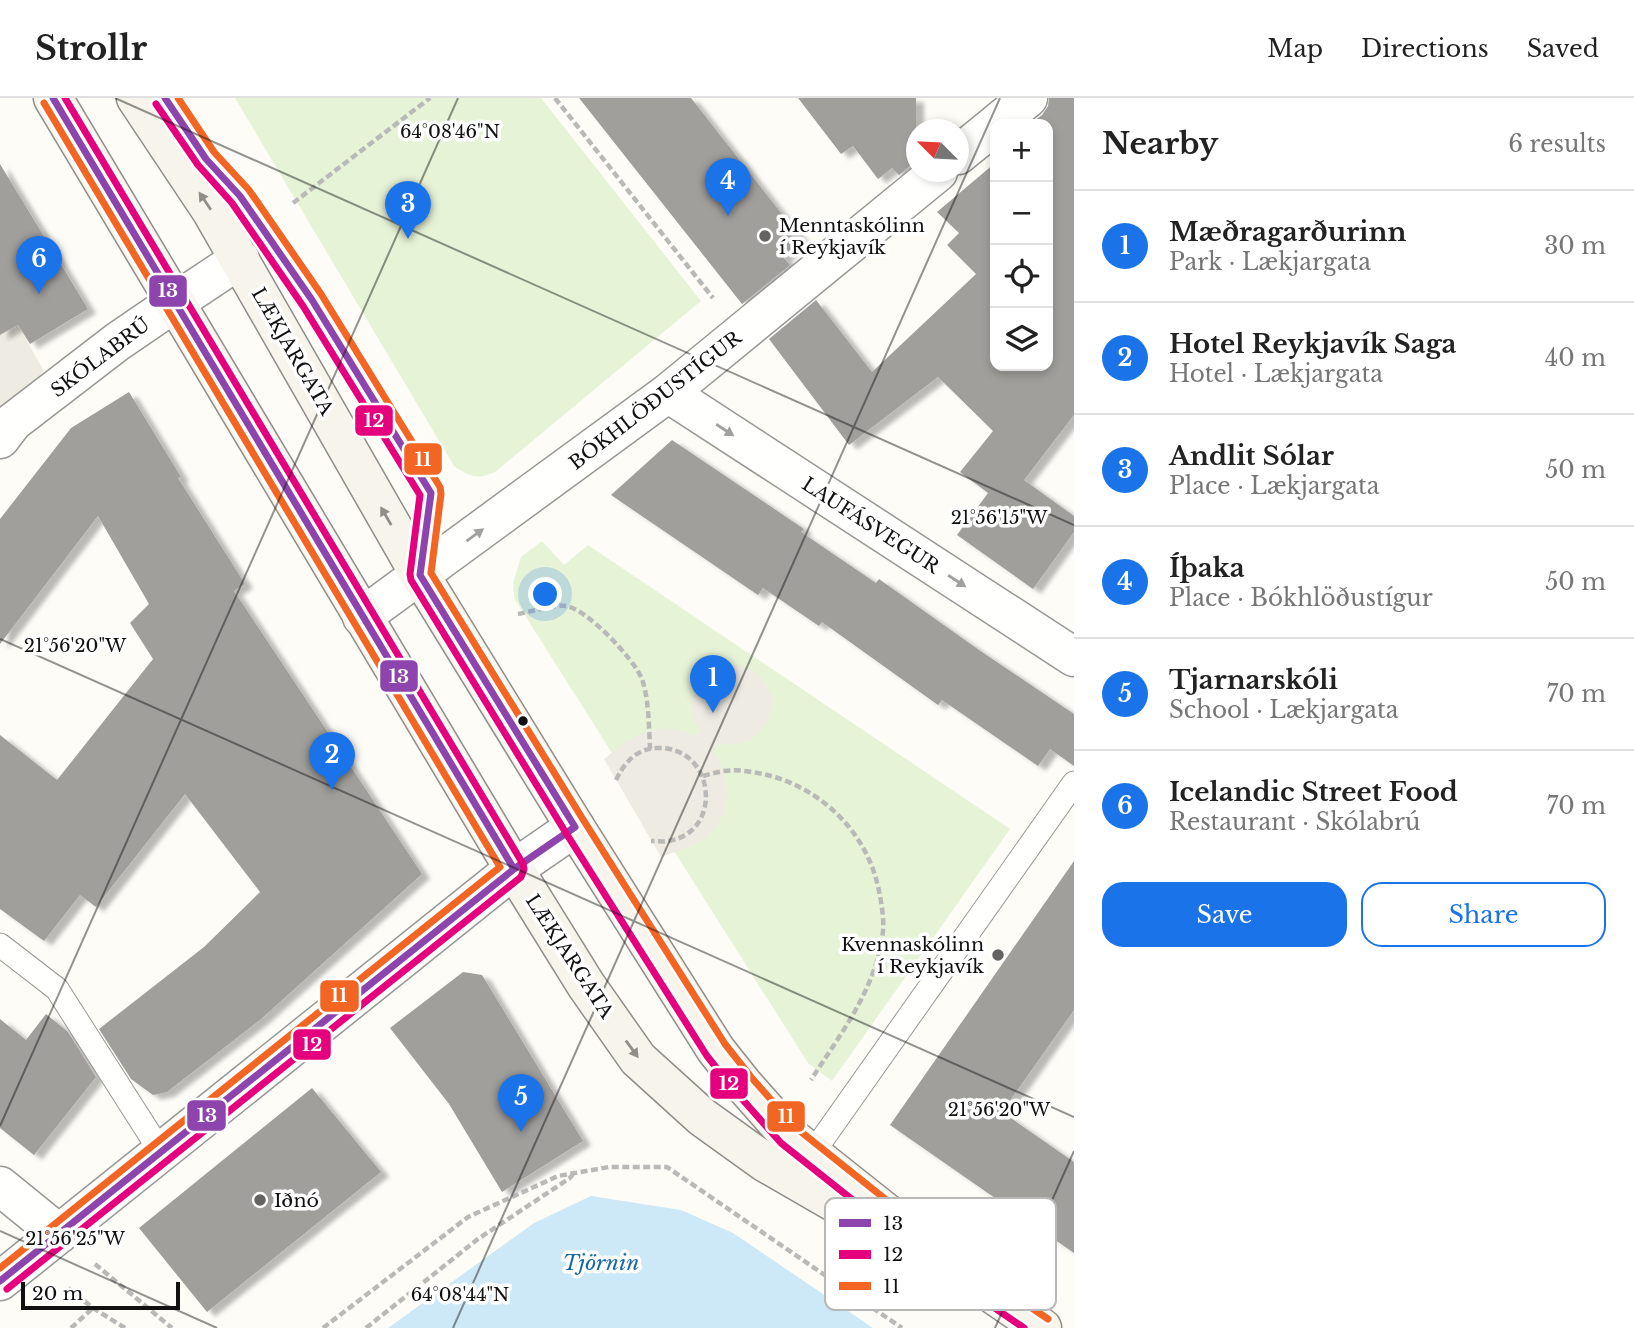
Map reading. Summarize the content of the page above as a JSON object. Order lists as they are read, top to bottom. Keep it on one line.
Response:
{"streets":{"main road":["LÆKJARGATA"],"street":["SKÓLABRÚ","BÓKHLÖÐUSTÍGUR","LAUFÁSVEGUR"]},"crossings":[["LÆKJARGATA","SKÓLABRÚ"],["LÆKJARGATA","BÓKHLÖÐUSTÍGUR"],["BÓKHLÖÐUSTÍGUR","LAUFÁSVEGUR"]],"one_way":["BÓKHLÖÐUSTÍGUR","LAUFÁSVEGUR"],"water":["Tjörnin"],"places":["Menntaskólinn í Reykjavík","Kvennaskólinn í Reykjavík","Iðnó"],"lines":["transit line 13","transit line 12","transit line 11"],"legend":["13","12","11"],"scale_bar":"20 m","north":"top left","page":{"header":"Strollr","nav":["Map","Directions","Saved"],"heading":["Nearby","6 results"],"map_buttons":["+","−"],"pins":["4","3","6","1","2","5"],"list":[{"mark":"1","name":"Mæðragarðurinn","note":"Park · Lækjargata","value":"30 m"},{"mark":"2","name":"Hotel Reykjavík Saga","note":"Hotel · Lækjargata","value":"40 m"},{"mark":"3","name":"Andlit Sólar","note":"Place · Lækjargata","value":"50 m"},{"mark":"4","name":"Íþaka","note":"Place · Bókhlöðustígur","value":"50 m"},{"mark":"5","name":"Tjarnarskóli","note":"School · Lækjargata","value":"70 m"},{"mark":"6","name":"Icelandic Street Food","note":"Restaurant · Skólabrú","value":"70 m"}],"buttons":["Save","Share"],"scale":"20 m"},"coordinates":["64°08'46\"N","21°56'15\"W","21°56'20\"W","21°56'25\"W","64°08'44\"N"]}
